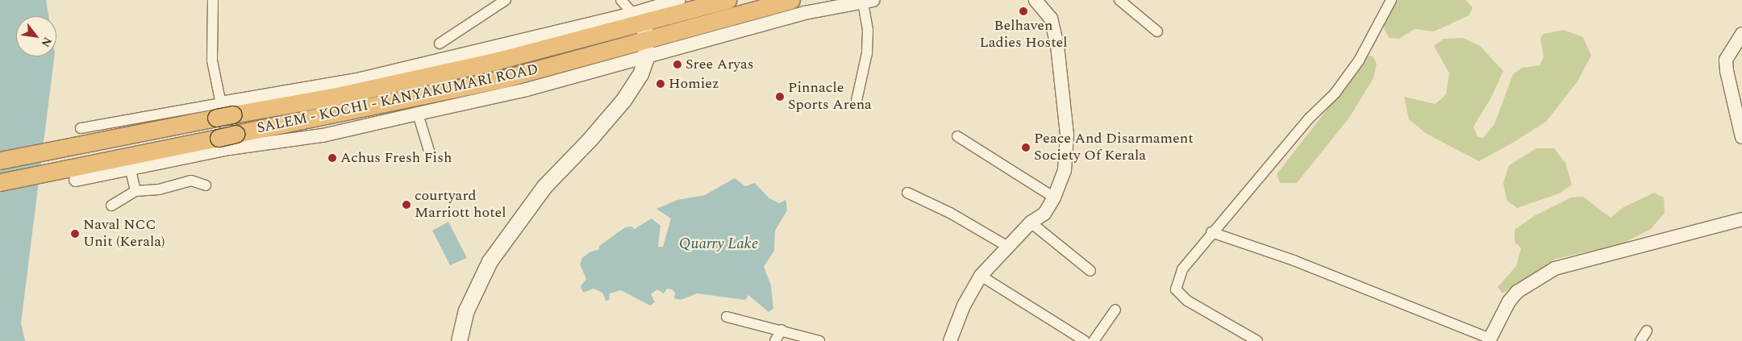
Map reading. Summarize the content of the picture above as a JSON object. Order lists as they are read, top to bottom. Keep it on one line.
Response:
{"streets":{"highway":["SALEM - KOCHI - KANYAKUMARI ROAD"]},"water":["Quarry Lake"],"places":["Belhaven Ladies Hostel","Sree Aryas","Homiez","Pinnacle Sports Arena","Peace And Disarmament Society Of Kerala","Achus Fresh Fish","courtyard Marriott hotel","Naval NCC Unit (Kerala)"],"north":"bottom right"}
